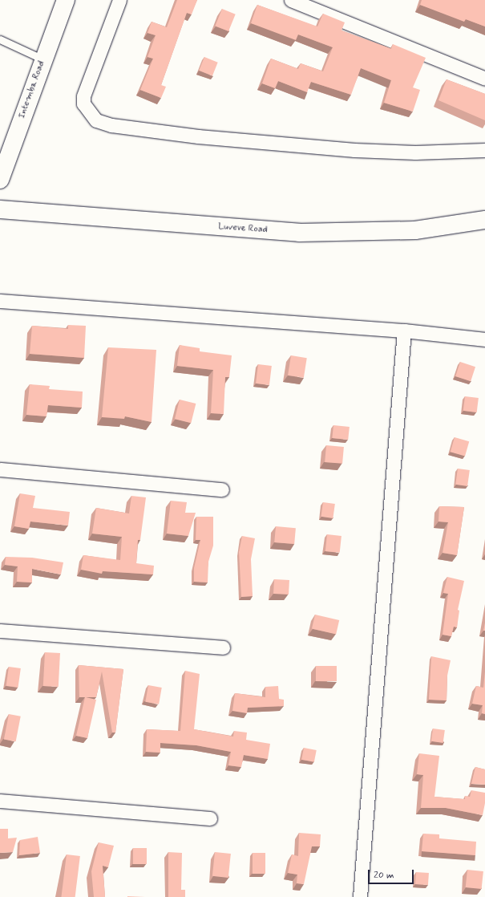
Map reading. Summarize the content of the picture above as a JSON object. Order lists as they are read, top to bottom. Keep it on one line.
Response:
{"streets":{"street":["Intemba Road","Luveve Road"]},"scale_bar":"20 m"}
